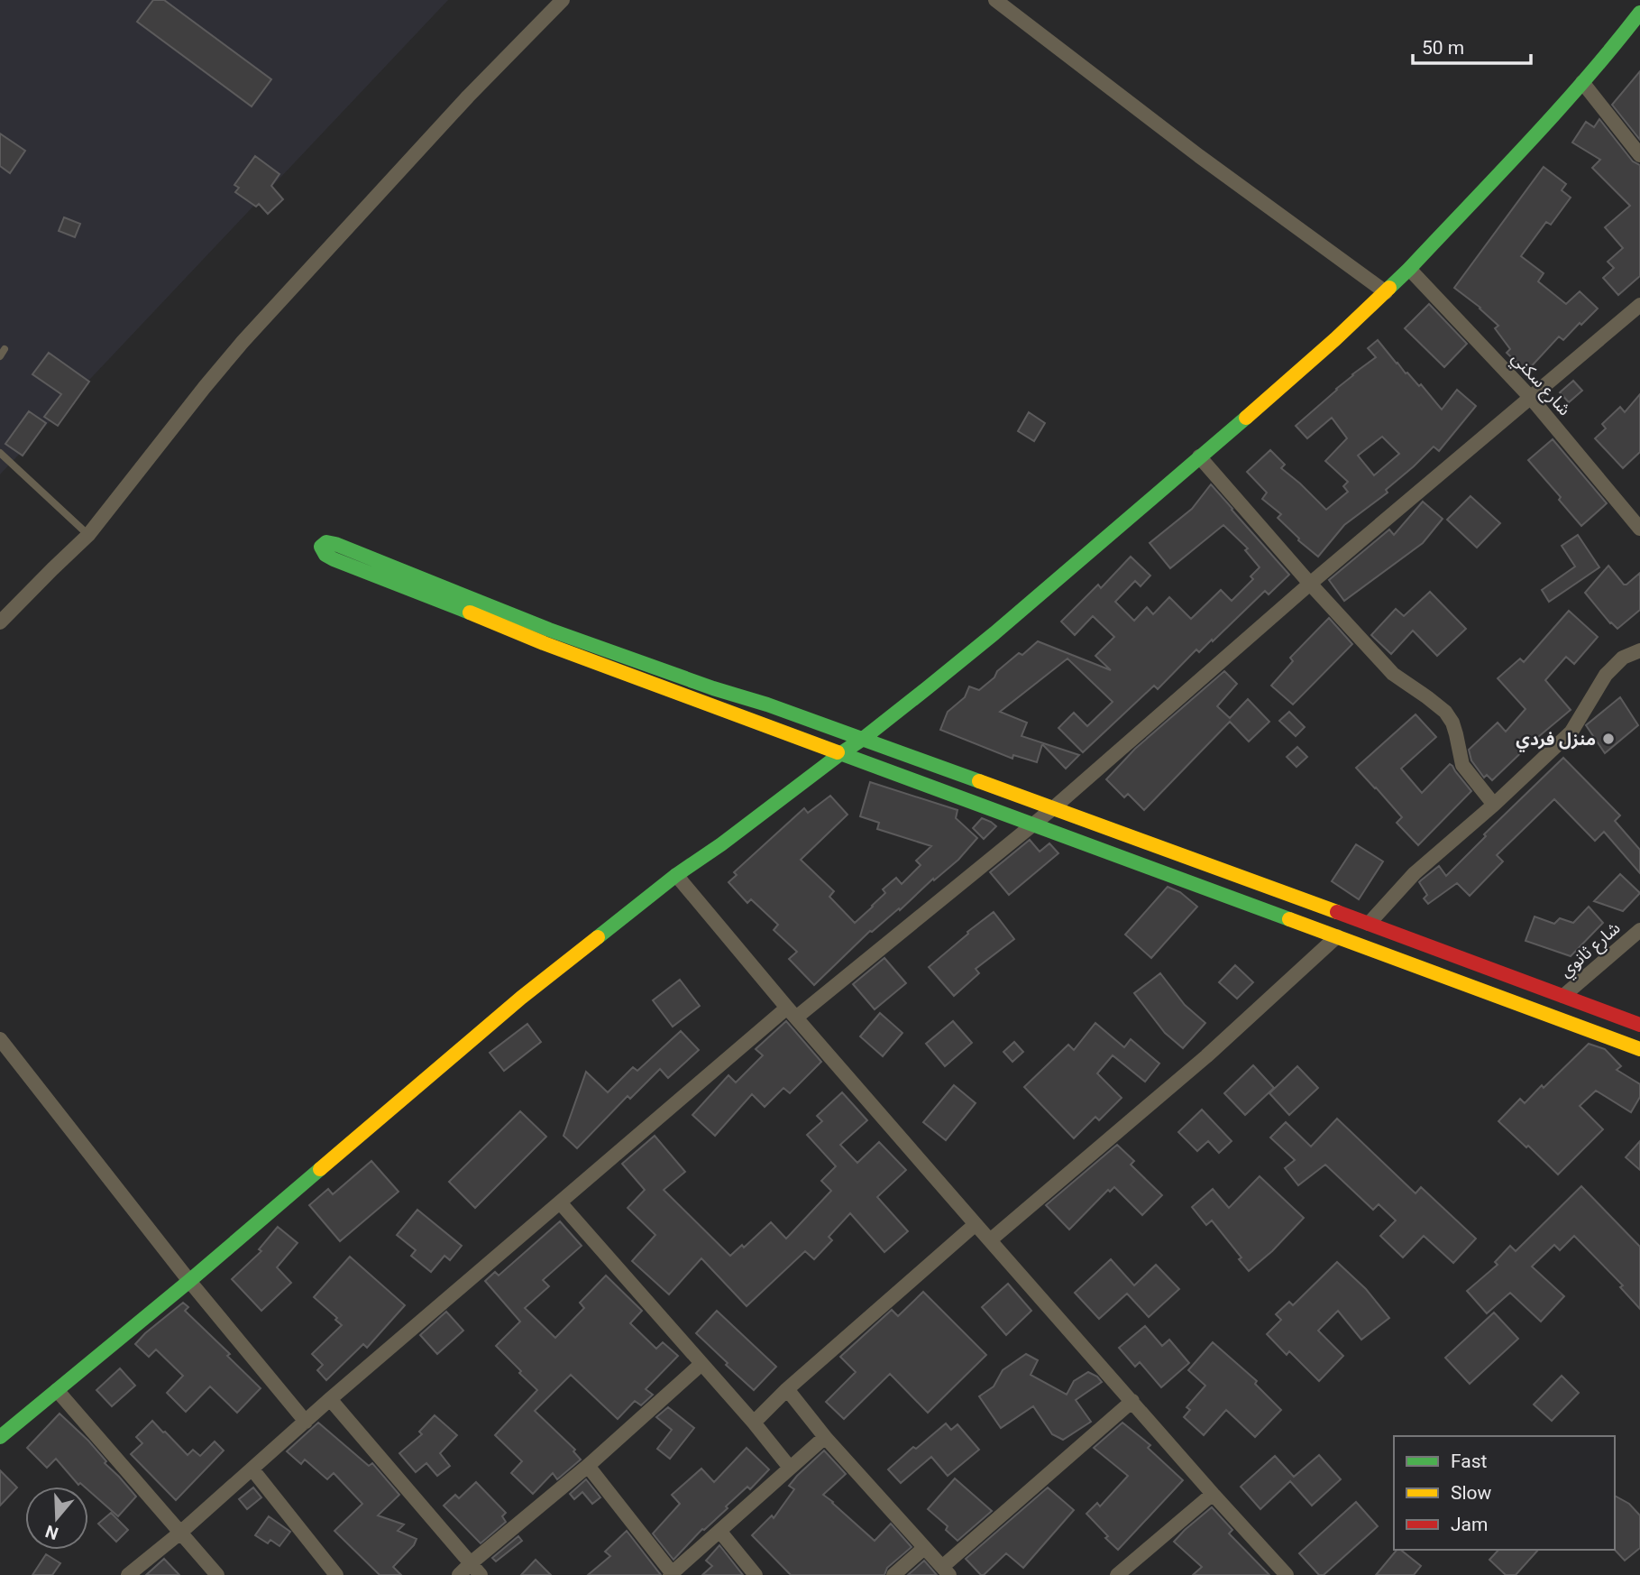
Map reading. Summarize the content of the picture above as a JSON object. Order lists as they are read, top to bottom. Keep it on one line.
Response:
{"streets":{"street":["شارع سكني","شارع ثانوي"]},"places":["منزل فردي"],"legend":["Fast","Slow","Jam"],"scale_bar":"50 m","north":"bottom"}
